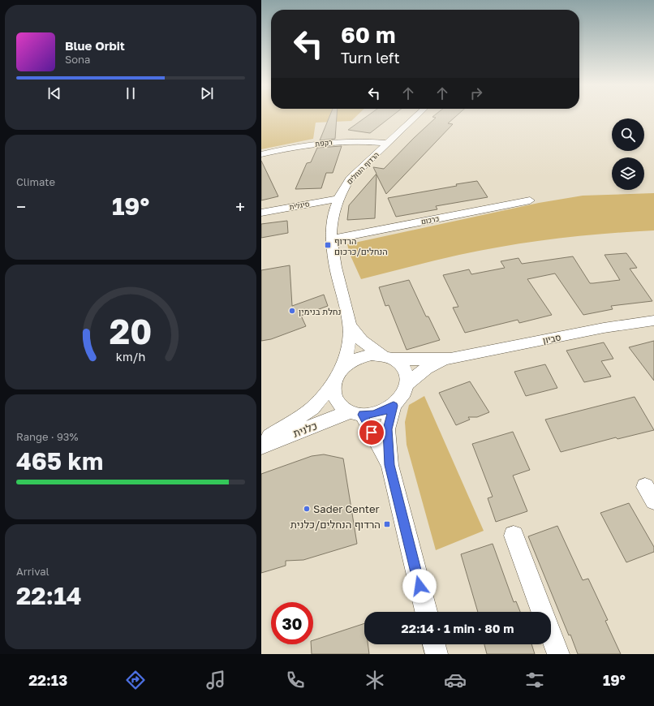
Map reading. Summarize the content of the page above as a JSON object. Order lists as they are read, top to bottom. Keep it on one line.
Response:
{"streets":{"street":["רקפת","הרדוף הנחלים","סיגלית","כרכום","סביון","כלנית"]},"crossings":[["רקפת","הרדוף הנחלים"],["הרדוף הנחלים","סיגלית"],["הרדוף הנחלים","כרכום"],["הרדוף הנחלים","סביון"],["הרדוף הנחלים","כלנית"],["סביון","כלנית"]],"places":{"transit":["הרדוף הנחלים/כרכום","הרדוף הנחלים/כלנית"],"other":["נחלת בנימין","Sader Center"]},"page":{"turn":["60 m","Turn left"],"song":["Blue Orbit","Sona"],"tile":["Climate",["Range · 93%","465 km"],["Arrival","22:14"]],"heat":["−","19°","+"],"limit":"30","trip":"22:14 · 1 min · 80 m","tabs":["22:13","19°"],"gauge":["20","km/h"]}}
